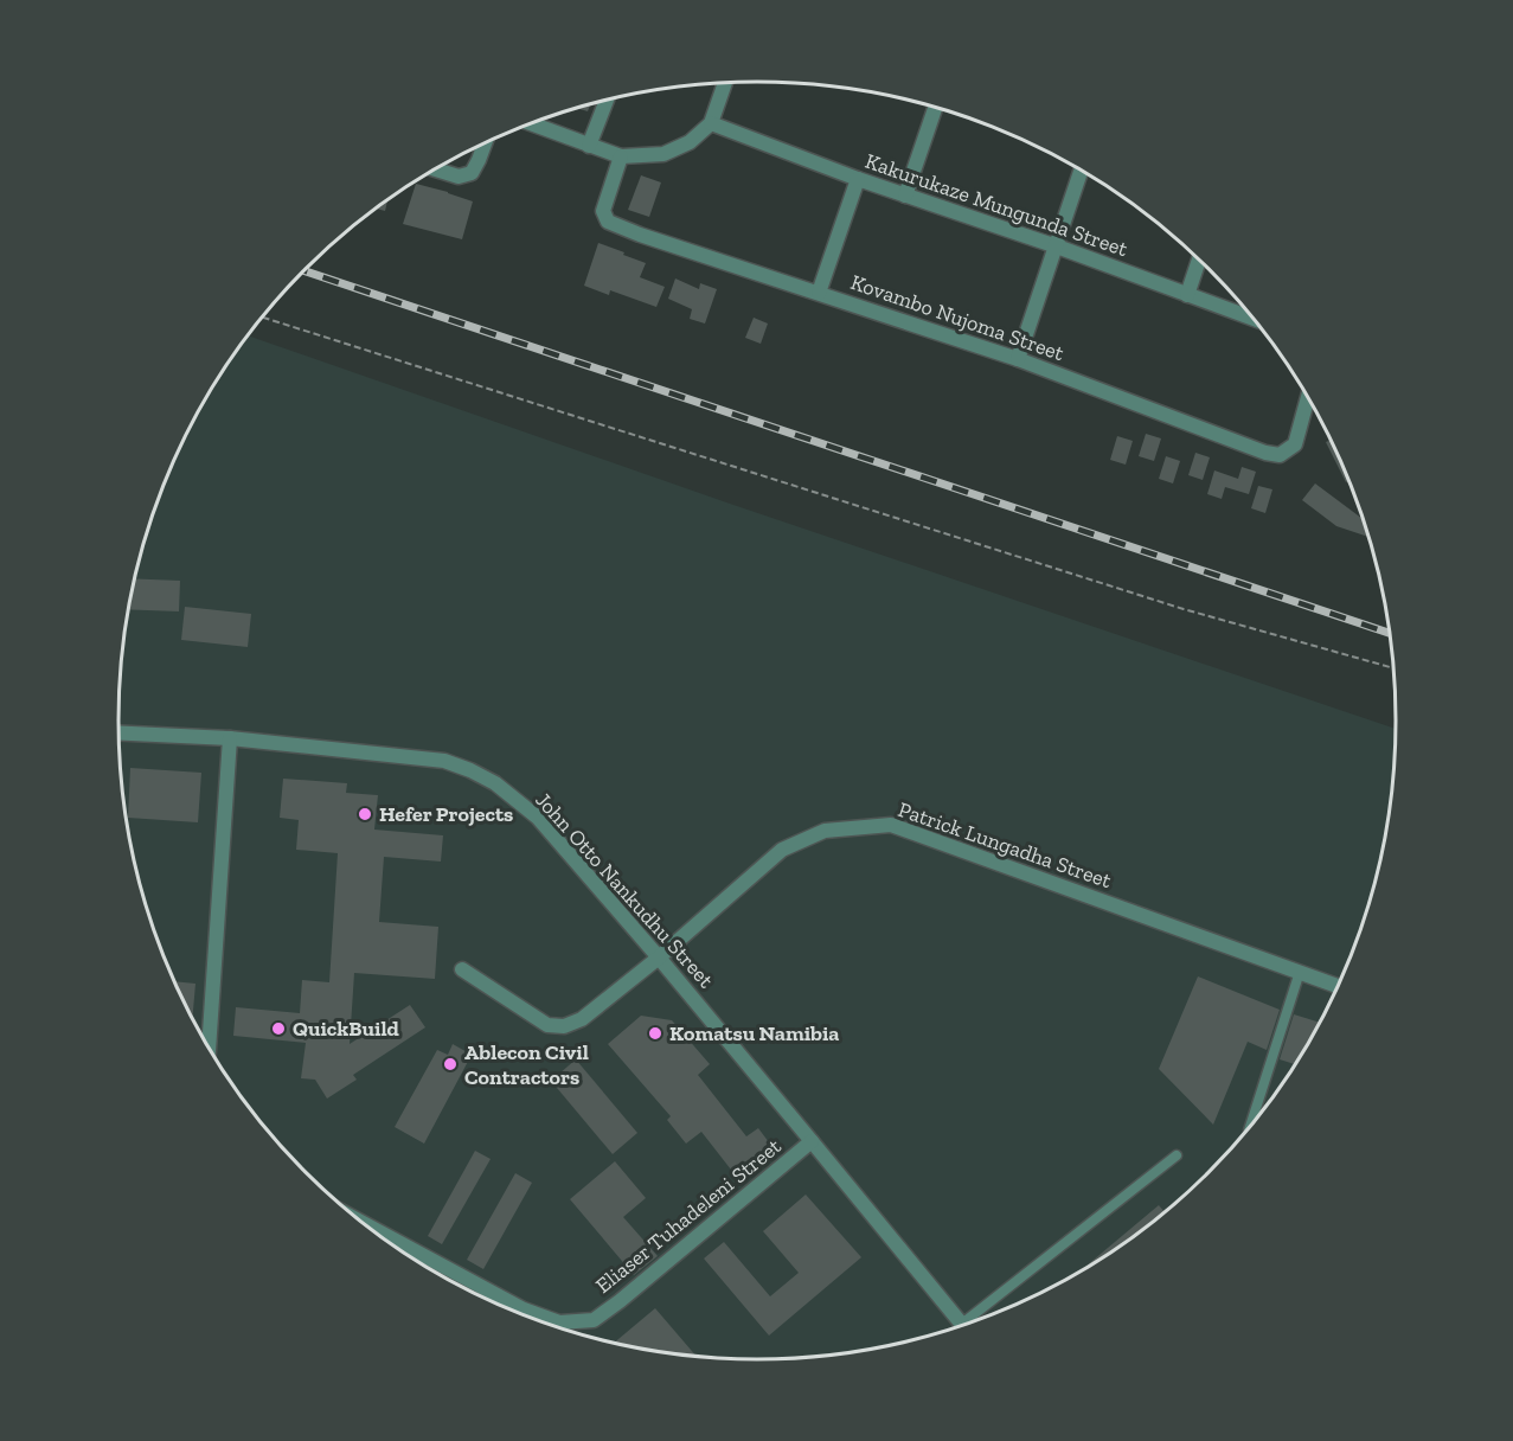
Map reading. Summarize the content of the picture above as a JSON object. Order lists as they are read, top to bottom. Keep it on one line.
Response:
{"streets":{"street":["Kakurukaze Mungunda Street","Kovambo Nujoma Street","Patrick Lungadha Street","John Otto Nankudhu Street","Eliaser Tuhadeleni Street"]},"crossings":[["Patrick Lungadha Street","John Otto Nankudhu Street"],["John Otto Nankudhu Street","Eliaser Tuhadeleni Street"]],"places":["Hefer Projects","QuickBuild","Komatsu Namibia","Ablecon Civil Contractors"]}
